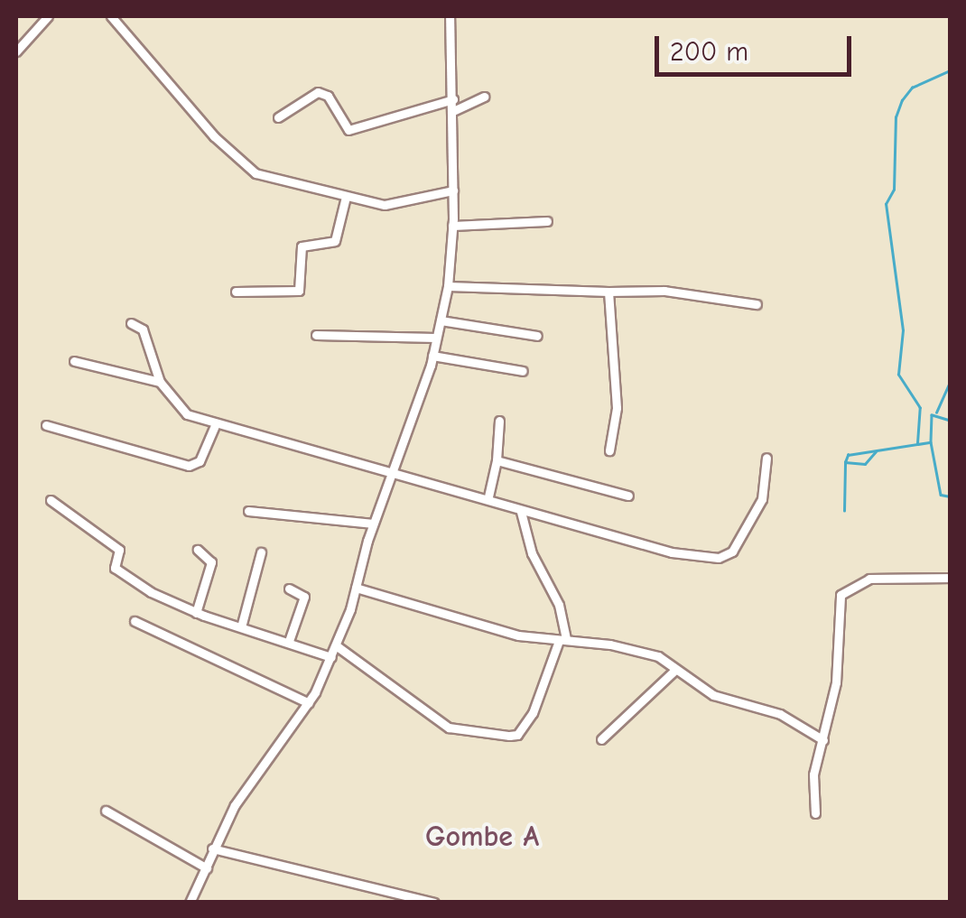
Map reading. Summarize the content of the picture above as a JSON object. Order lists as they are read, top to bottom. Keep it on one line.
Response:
{"districts":["Gombe A"],"scale_bar":"200 m"}
